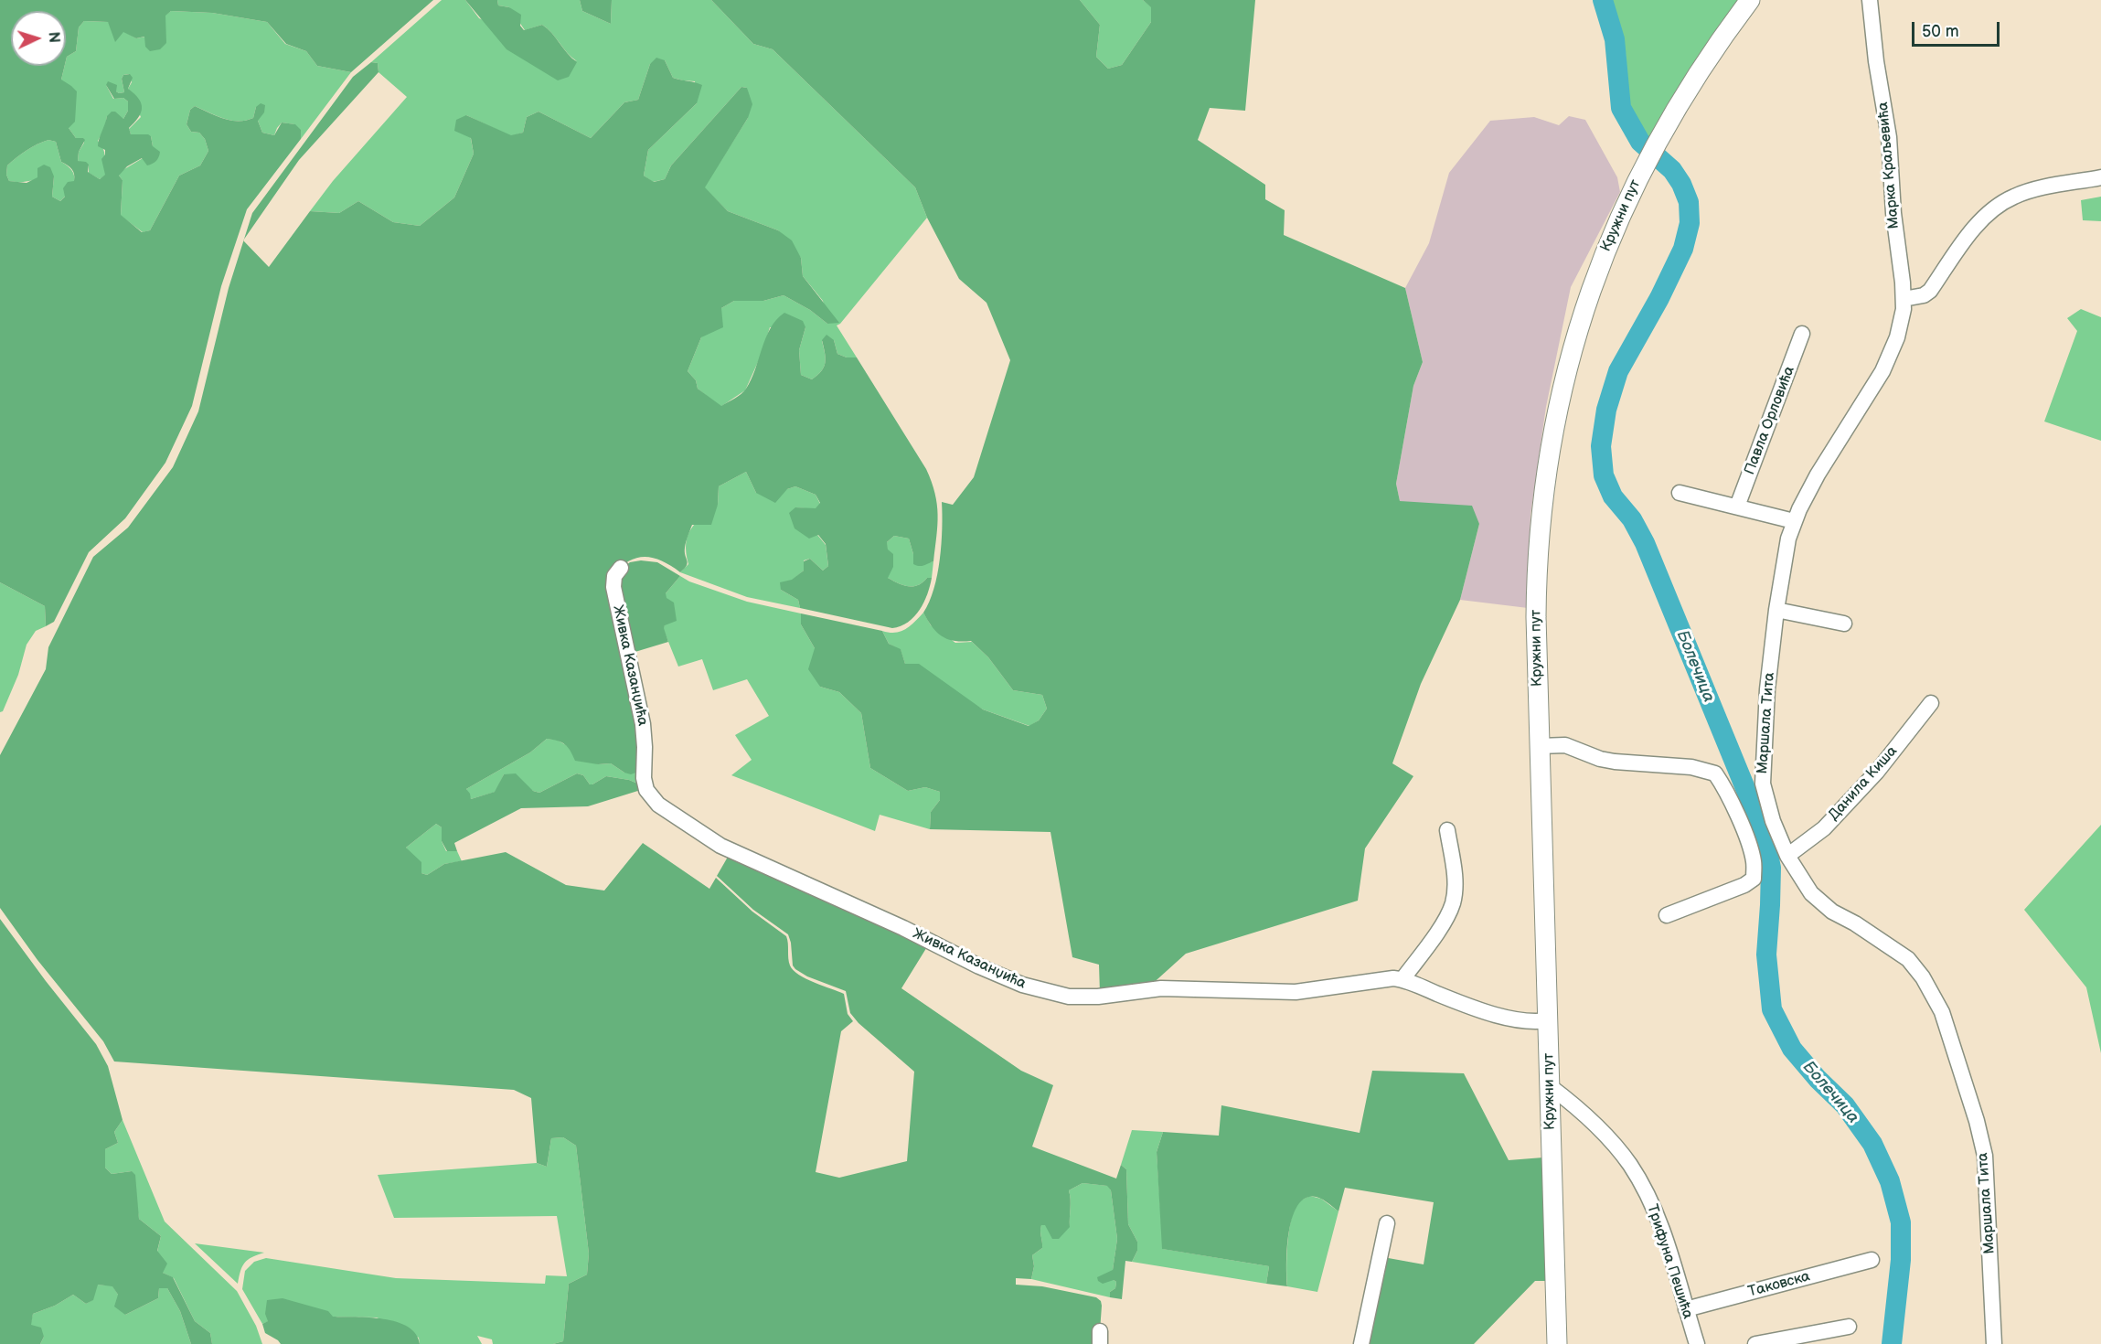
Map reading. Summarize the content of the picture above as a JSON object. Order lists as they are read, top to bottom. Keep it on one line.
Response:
{"streets":{"main road":["Кружни пут"],"street":["Марка Краљевића","Павла Орловића","Живка Казанџића","Маршала Тита","Данила Киша","Трифуна Пешића","Таковска"]},"crossings":[["Марка Краљевића","Маршала Тита"],["Кружни пут","Живка Казанџића"],["Кружни пут","Трифуна Пешића"],["Маршала Тита","Данила Киша"],["Трифуна Пешића","Таковска"]],"water":["Болечица"],"scale_bar":"50 m","north":"right"}
